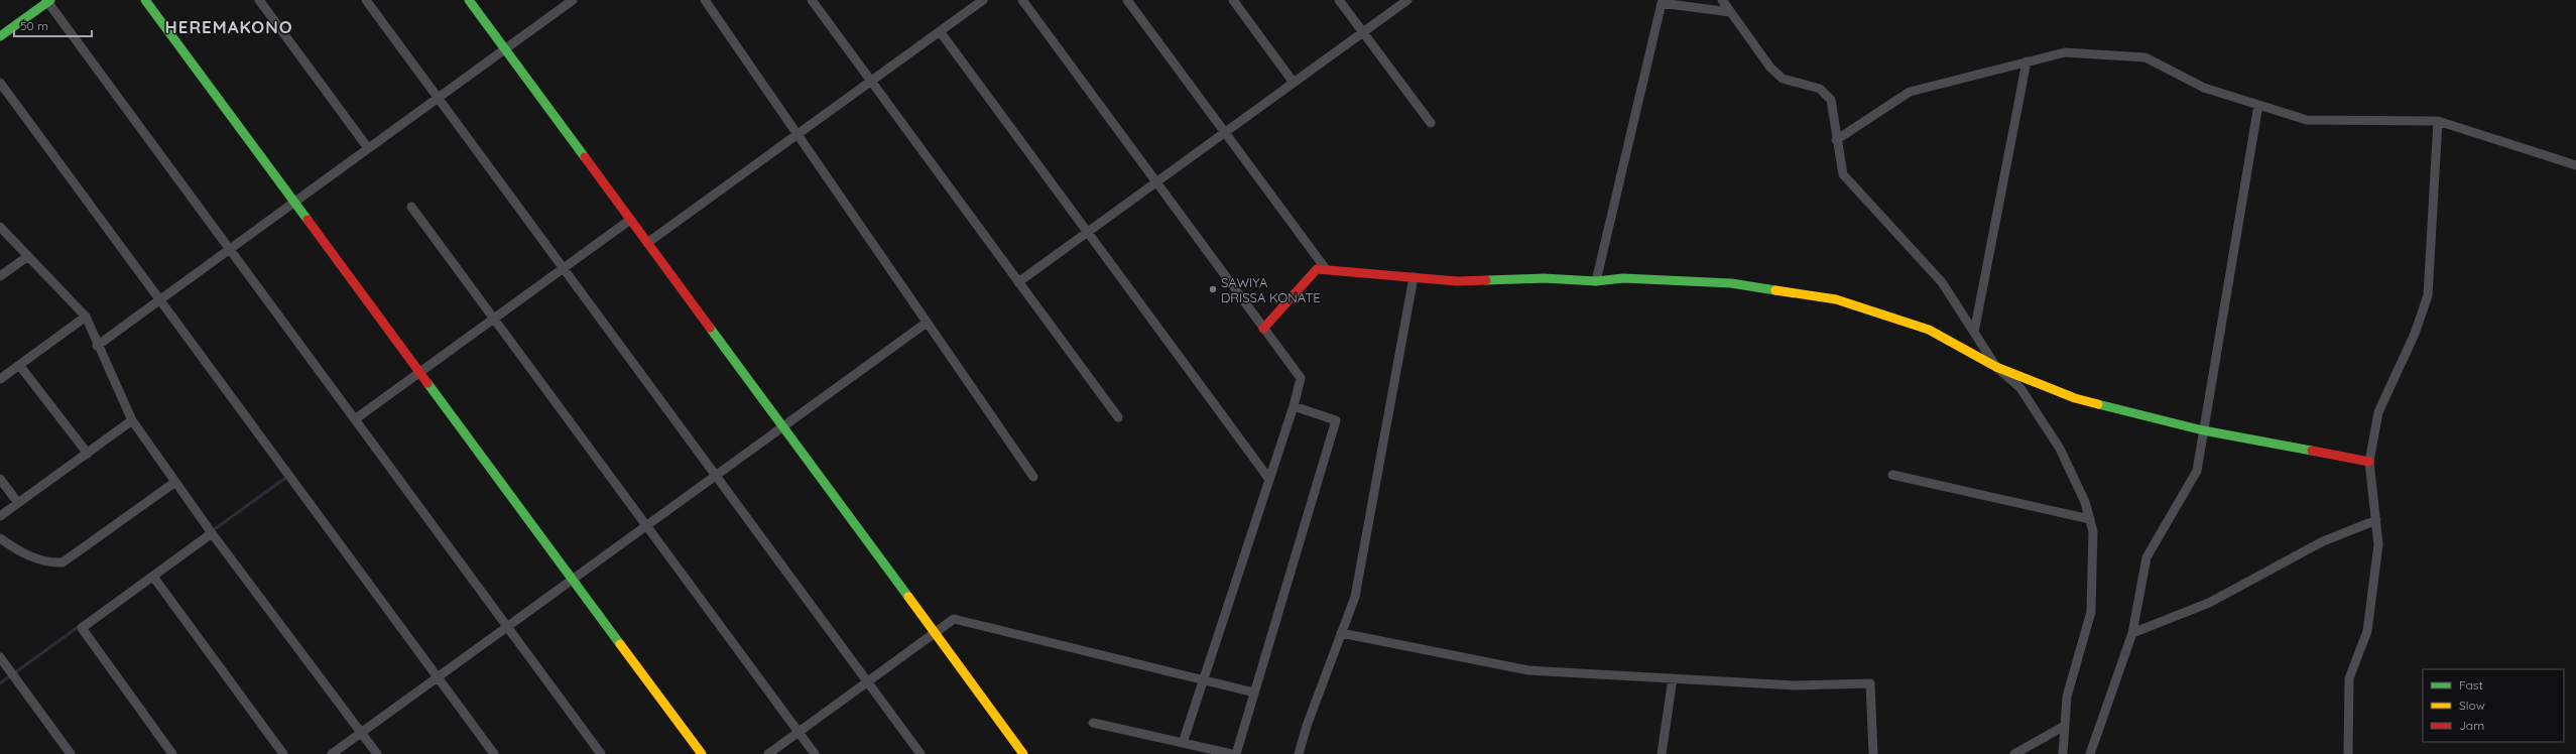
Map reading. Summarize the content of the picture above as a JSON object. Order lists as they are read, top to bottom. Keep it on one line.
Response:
{"districts":["HEREMAKONO"],"places":["SAWIYA DRISSA KONATE"],"legend":["Fast","Slow","Jam"],"scale_bar":"50 m"}
